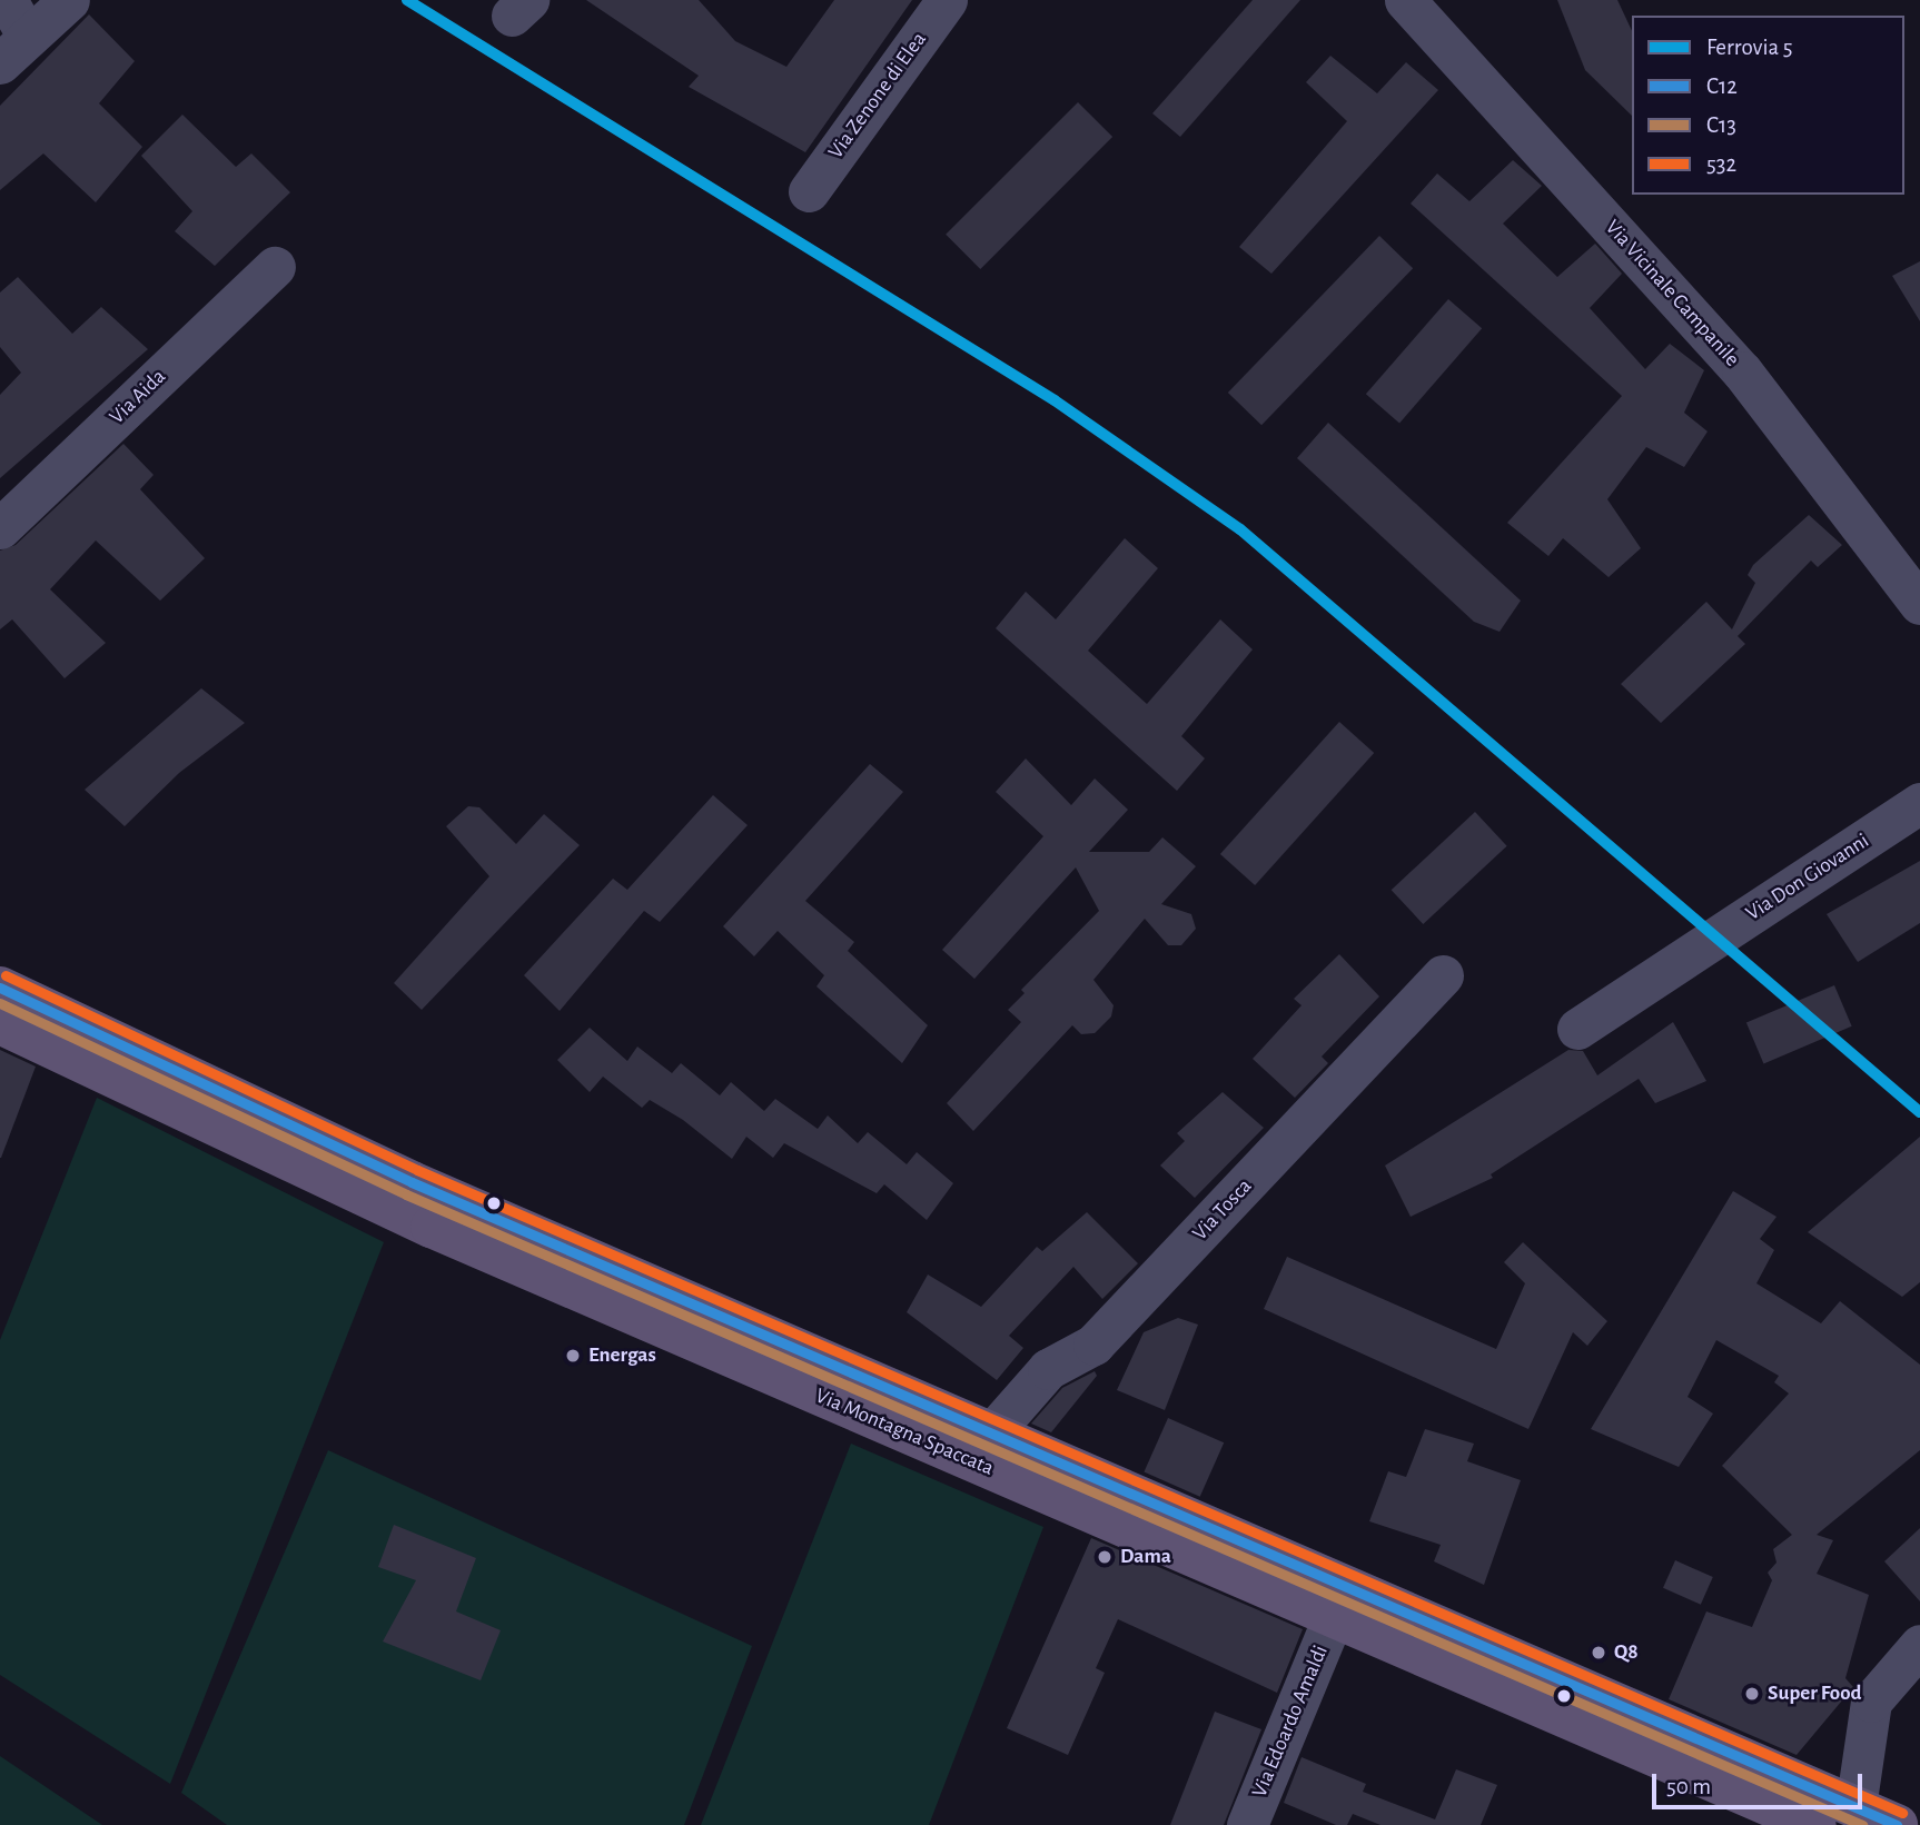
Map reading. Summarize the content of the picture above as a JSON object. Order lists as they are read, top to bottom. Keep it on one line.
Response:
{"streets":{"main road":["Via Montagna Spaccata"],"street":["Via Zenone di Elea","Via Vicinale Campanile","Via Aida","Via Don Giovanni","Via Tosca","Via Edoardo Amaldi"]},"crossings":[["Via Tosca","Via Montagna Spaccata"],["Via Montagna Spaccata","Via Edoardo Amaldi"]],"places":["Energas","Dama","Q8","Super Food"],"lines":["rail line 5","transit line 532","transit line C12","transit line C13"],"legend":["Ferrovia 5","C12","C13","532"],"scale_bar":"50 m"}
